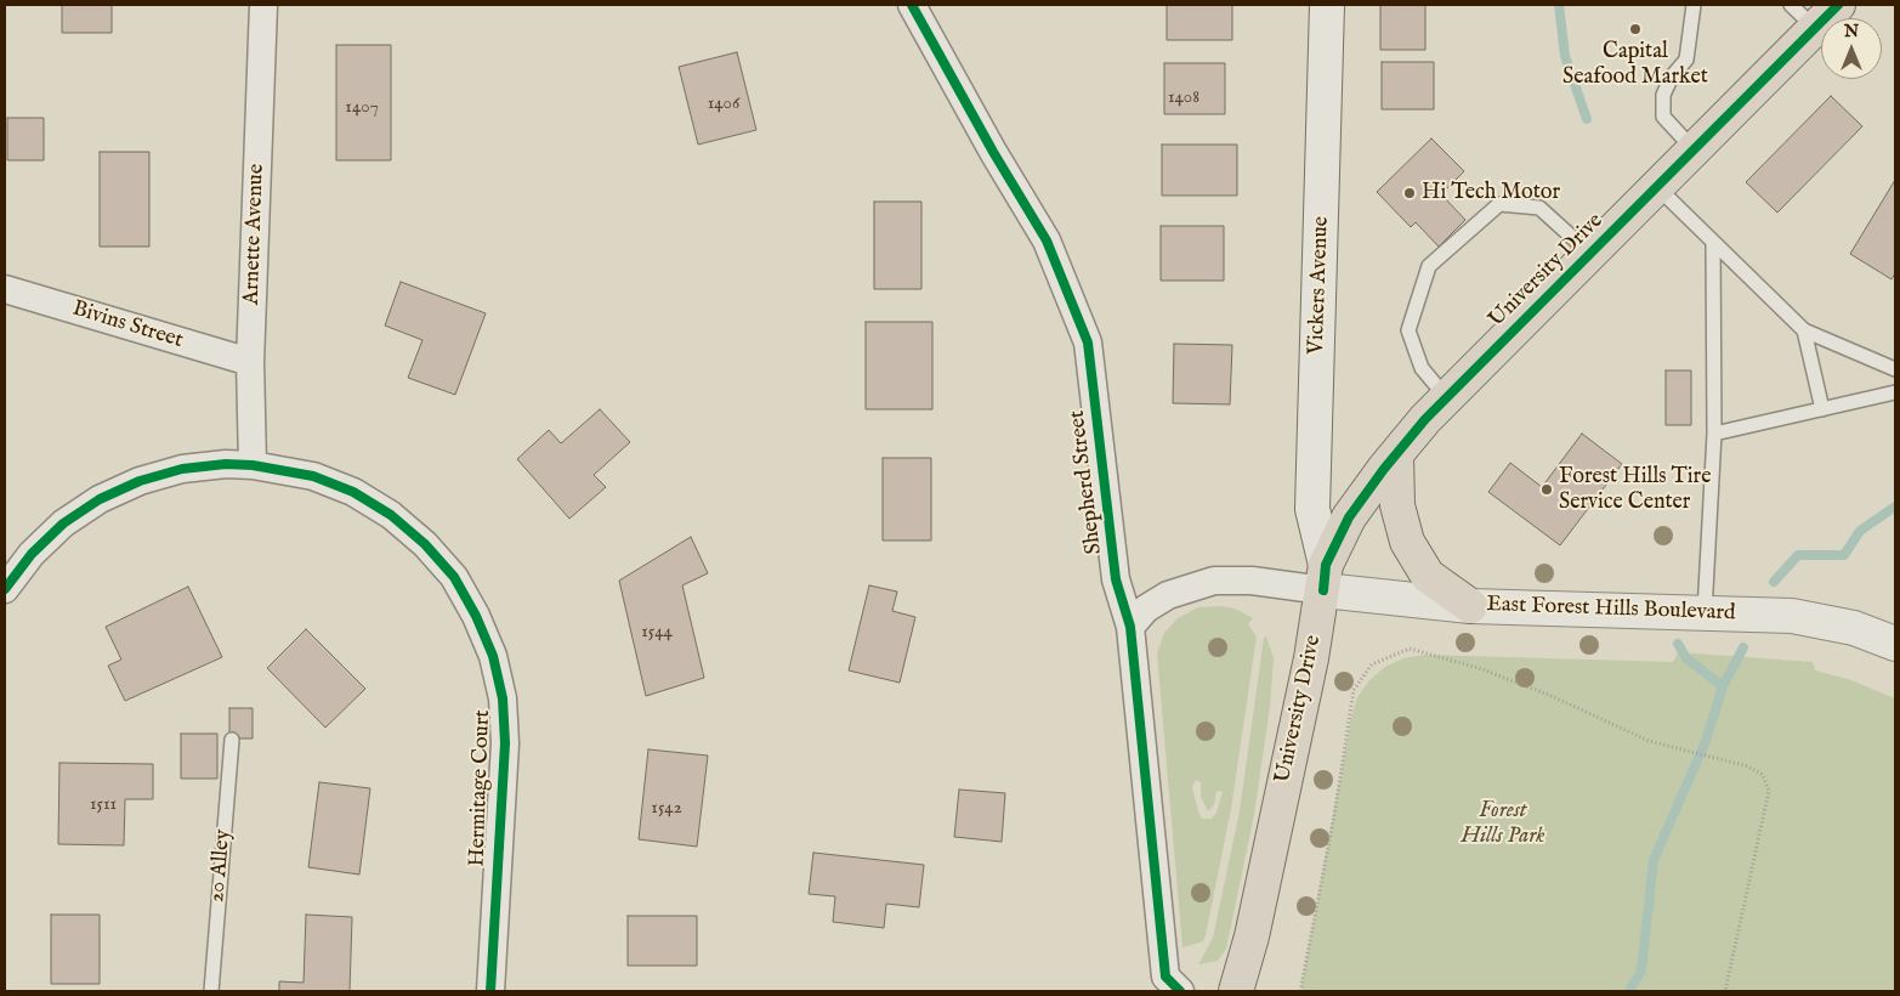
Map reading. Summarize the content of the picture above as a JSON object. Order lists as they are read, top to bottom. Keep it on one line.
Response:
{"streets":{"main road":["University Drive"],"street":["Arnette Avenue","Vickers Avenue","Bivins Street","Shepherd Street","East Forest Hills Boulevard","Hermitage Court"],"lane":["20 Alley"]},"crossings":[["Arnette Avenue","Bivins Street"],["Arnette Avenue","Hermitage Court"],["University Drive","Vickers Avenue"],["University Drive","East Forest Hills Boulevard"],["Vickers Avenue","East Forest Hills Boulevard"]],"parks":["Forest Hills Park"],"places":["Capital Seafood Market","Hi Tech Motor","Forest Hills Tire Service Center"],"house_numbers":["1408","1406","1407","1544","1511","1542"],"north":"top"}
